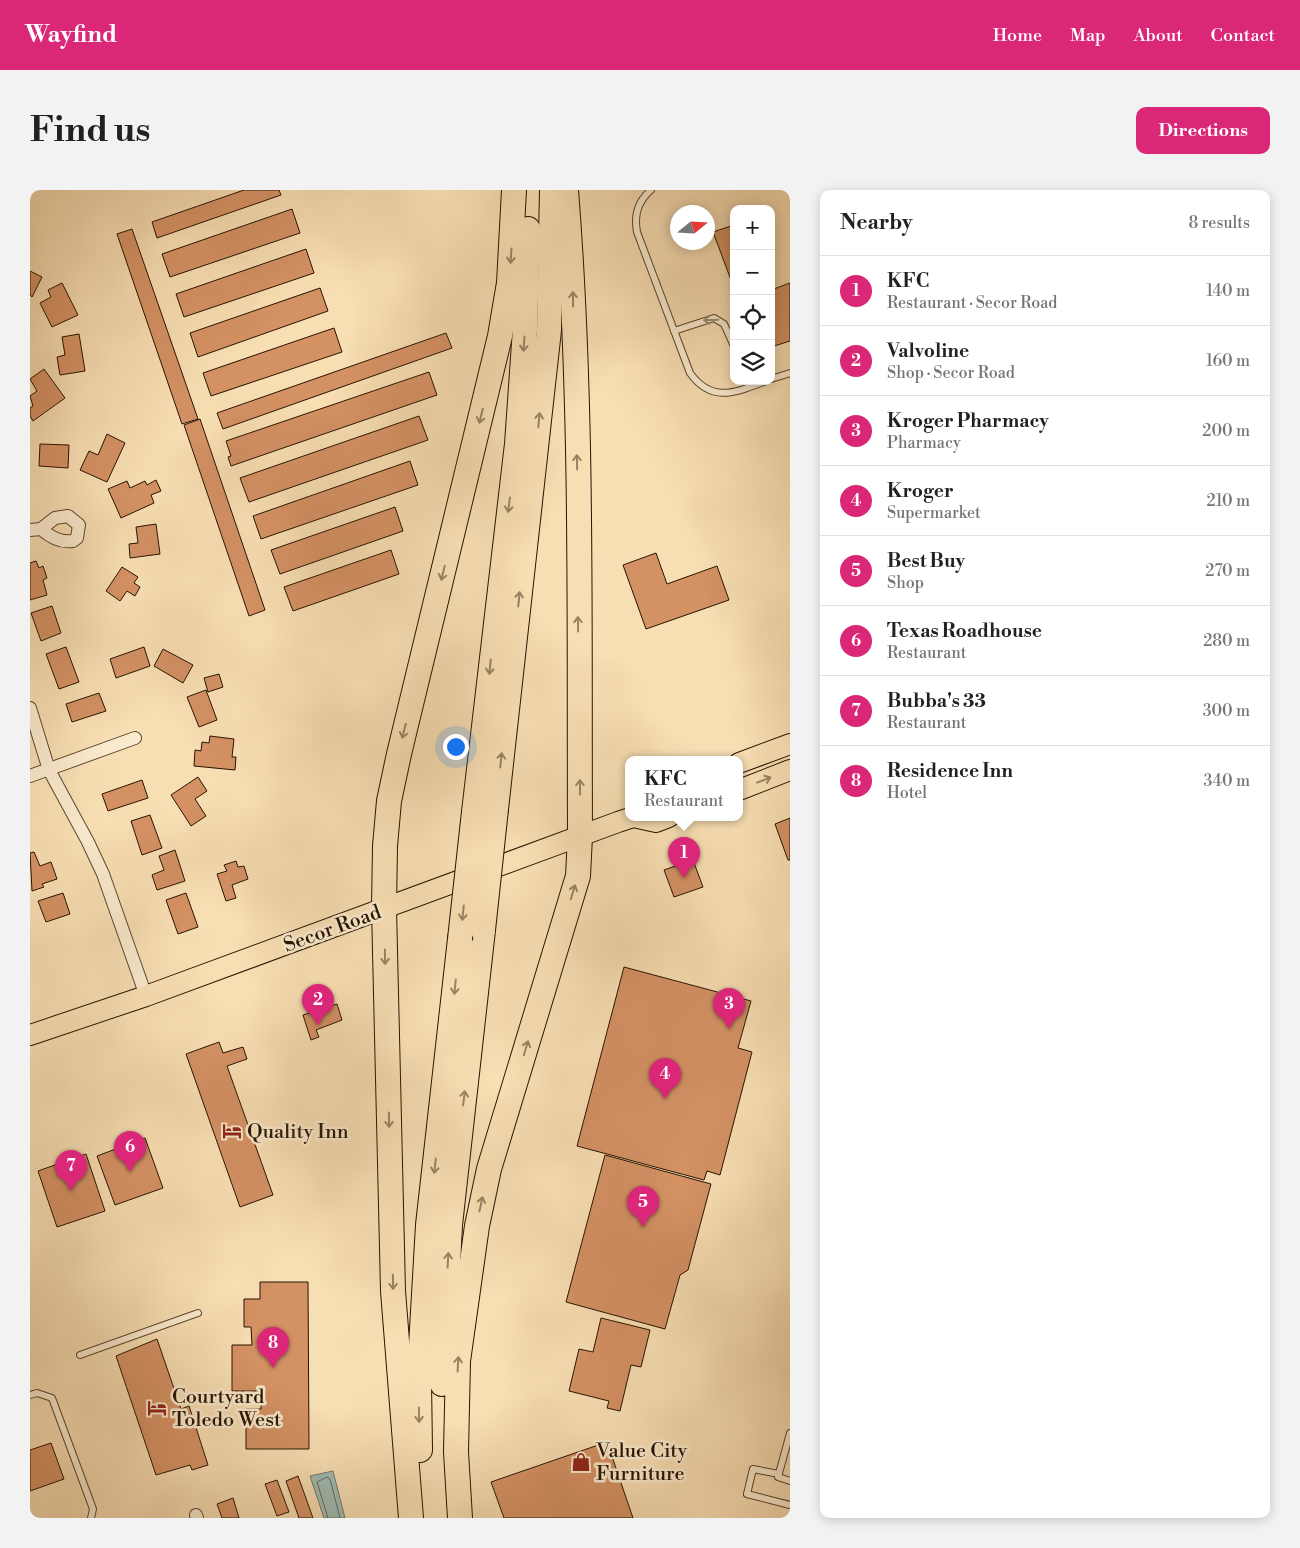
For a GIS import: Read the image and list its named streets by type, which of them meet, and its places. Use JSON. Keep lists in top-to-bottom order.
{
  "streets": {
    "main road": ["Secor Road"]
  },
  "places": {
    "hotel": ["Quality Inn", "Courtyard Toledo West"],
    "shop": ["Value City Furniture"]
  },
  "north": "right",
  "page": {
    "header": "Wayfind",
    "nav": [
      "Home",
      "Map",
      "About",
      "Contact"
    ],
    "buttons": "Directions",
    "title": "Find us",
    "heading": ["Nearby", "8 results"],
    "map_buttons": ["+", "−"],
    "list": [
      {
        "mark": "1",
        "name": "KFC",
        "note": "Restaurant · Secor Road",
        "value": "140 m"
      },
      {
        "mark": "2",
        "name": "Valvoline",
        "note": "Shop · Secor Road",
        "value": "160 m"
      },
      {
        "mark": "3",
        "name": "Kroger Pharmacy",
        "note": "Pharmacy",
        "value": "200 m"
      },
      {
        "mark": "4",
        "name": "Kroger",
        "note": "Supermarket",
        "value": "210 m"
      },
      {
        "mark": "5",
        "name": "Best Buy",
        "note": "Shop",
        "value": "270 m"
      },
      {
        "mark": "6",
        "name": "Texas Roadhouse",
        "note": "Restaurant",
        "value": "280 m"
      },
      {
        "mark": "7",
        "name": "Bubba's 33",
        "note": "Restaurant",
        "value": "300 m"
      },
      {
        "mark": "8",
        "name": "Residence Inn",
        "note": "Hotel",
        "value": "340 m"
      }
    ],
    "popup": ["KFC", "Restaurant"],
    "pins": [
      "1",
      "2",
      "3",
      "4",
      "6",
      "7",
      "5",
      "8"
    ]
  }
}
